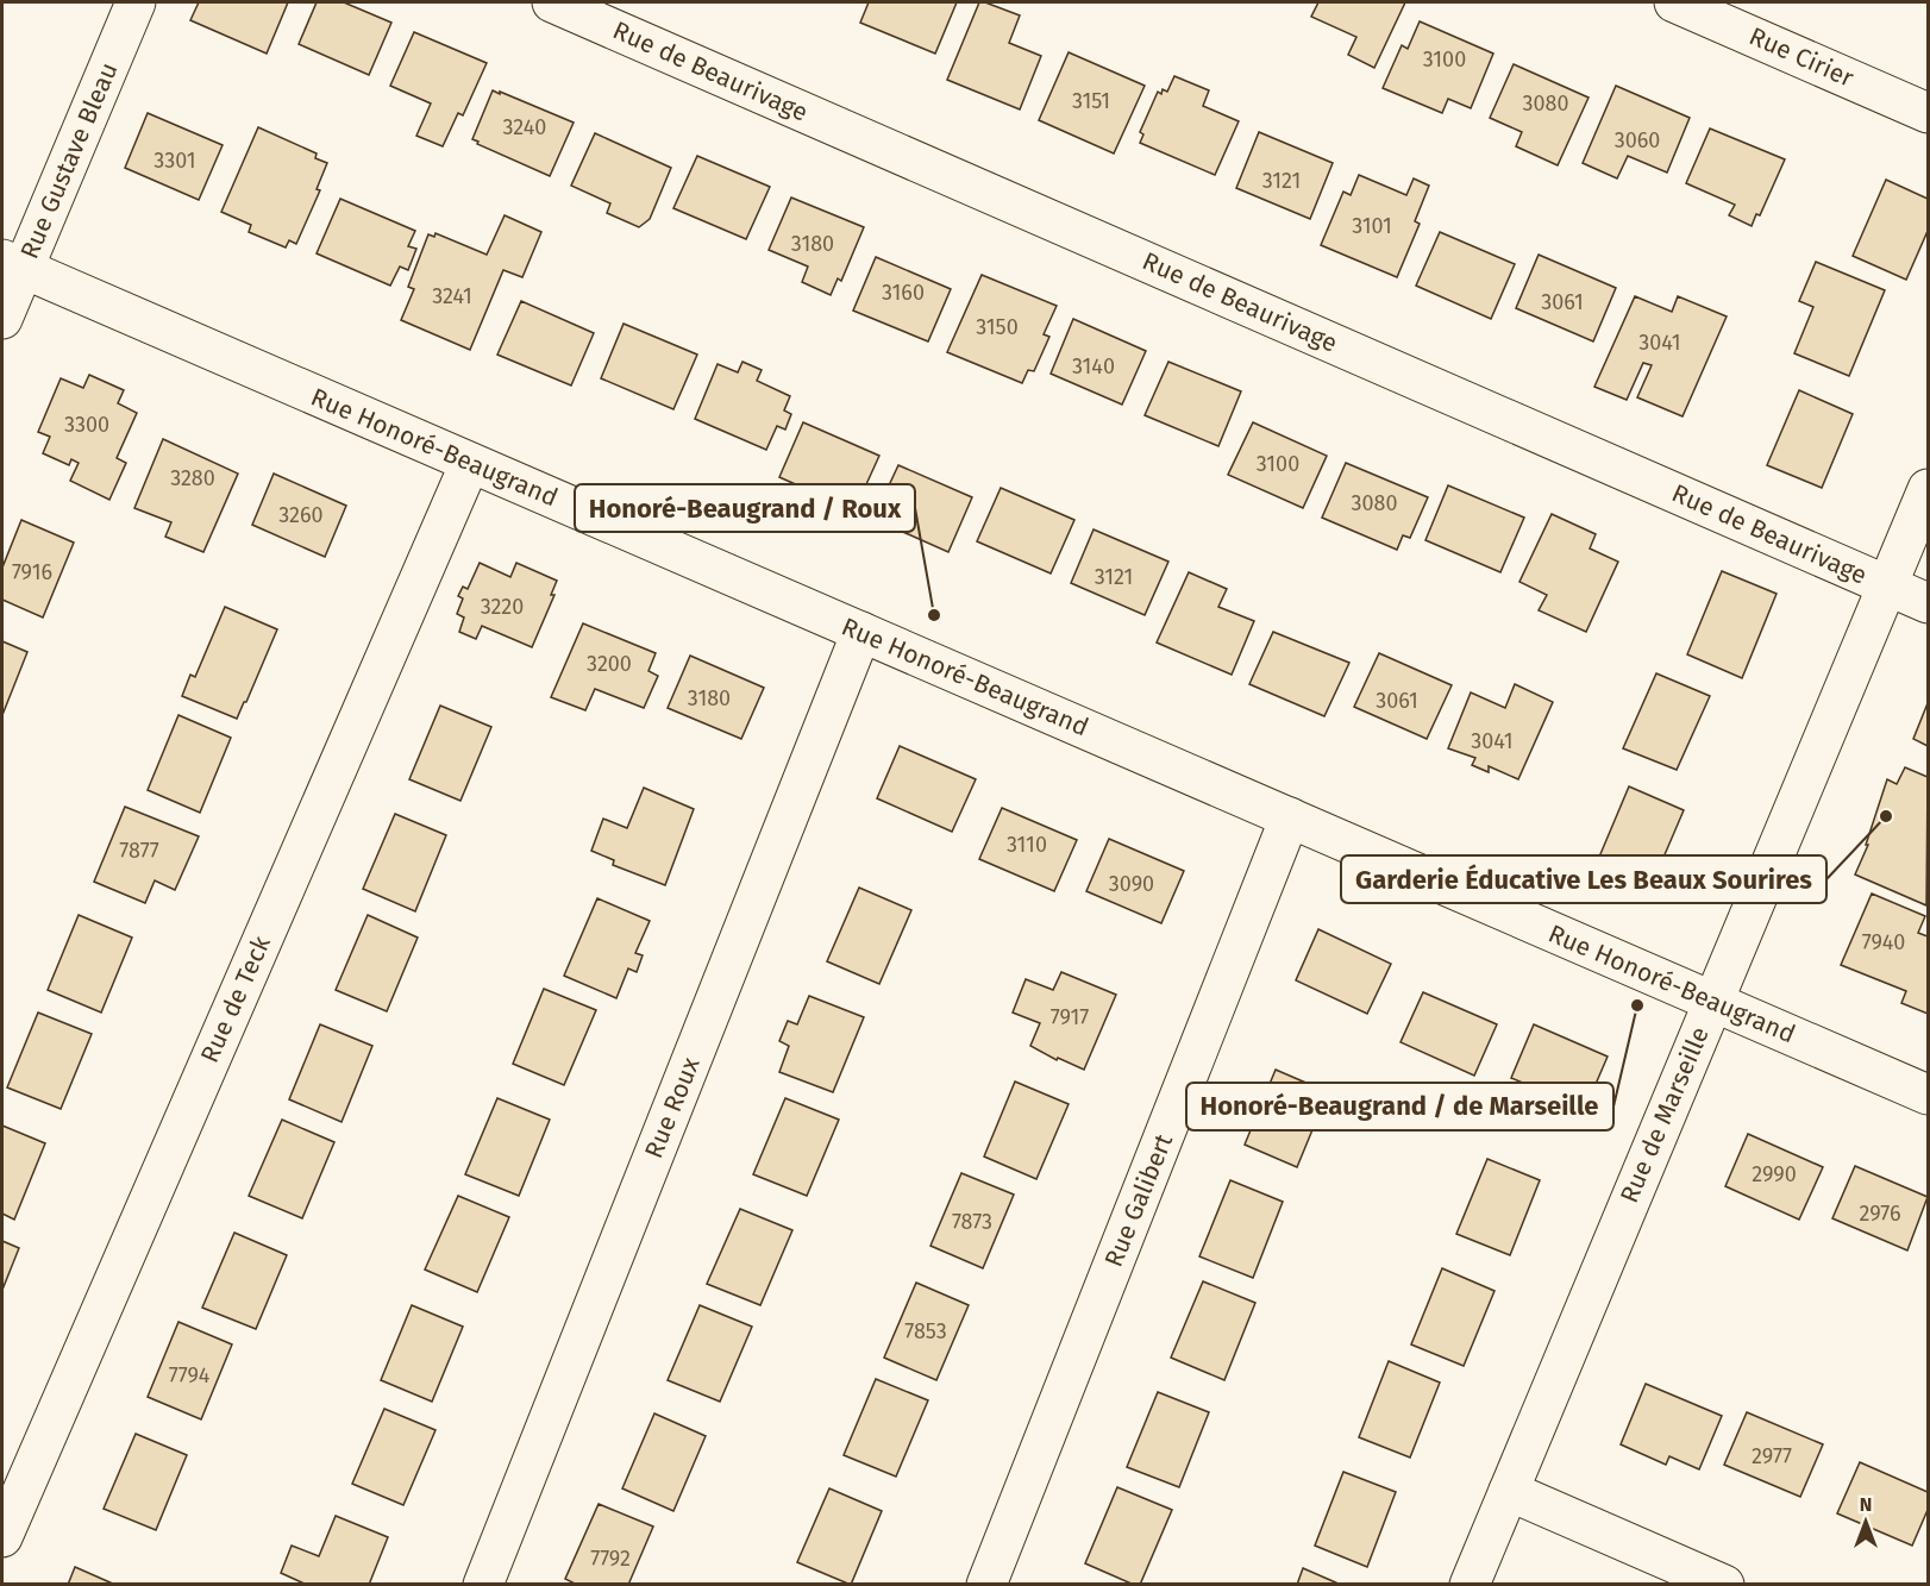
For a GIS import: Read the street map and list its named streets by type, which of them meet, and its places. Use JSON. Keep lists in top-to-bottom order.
{
  "streets": {
    "street": [
      "Rue Cirier",
      "Rue de Beaurivage",
      "Rue Gustave Bleau",
      "Rue Honoré-Beaugrand",
      "Rue de Teck",
      "Rue Roux",
      "Rue de Marseille",
      "Rue Galibert"
    ]
  },
  "crossings": [
    ["Rue de Beaurivage", "Rue de Marseille"],
    ["Rue Gustave Bleau", "Rue Honoré-Beaugrand"],
    ["Rue Honoré-Beaugrand", "Rue de Teck"],
    ["Rue Honoré-Beaugrand", "Rue Roux"],
    ["Rue Honoré-Beaugrand", "Rue de Marseille"],
    ["Rue Honoré-Beaugrand", "Rue Galibert"]
  ],
  "places": ["Honoré-Beaugrand / Roux", "Garderie Éducative Les Beaux Sourires", "Honoré-Beaugrand / de Marseille"],
  "house_numbers": [
    "3100",
    "3151",
    "3080",
    "3240",
    "3060",
    "3301",
    "3121",
    "3101",
    "3180",
    "3160",
    "3241",
    "3061",
    "3150",
    "3041",
    "3140",
    "3300",
    "3100",
    "3280",
    "3080",
    "3260",
    "7916",
    "3121",
    "3220",
    "3200",
    "3180",
    "3061",
    "3041",
    "3110",
    "7877",
    "3090",
    "7940",
    "7917",
    "2990",
    "2976",
    "7873",
    "7853",
    "7794",
    "2977",
    "7792"
  ],
  "north": "top"
}
